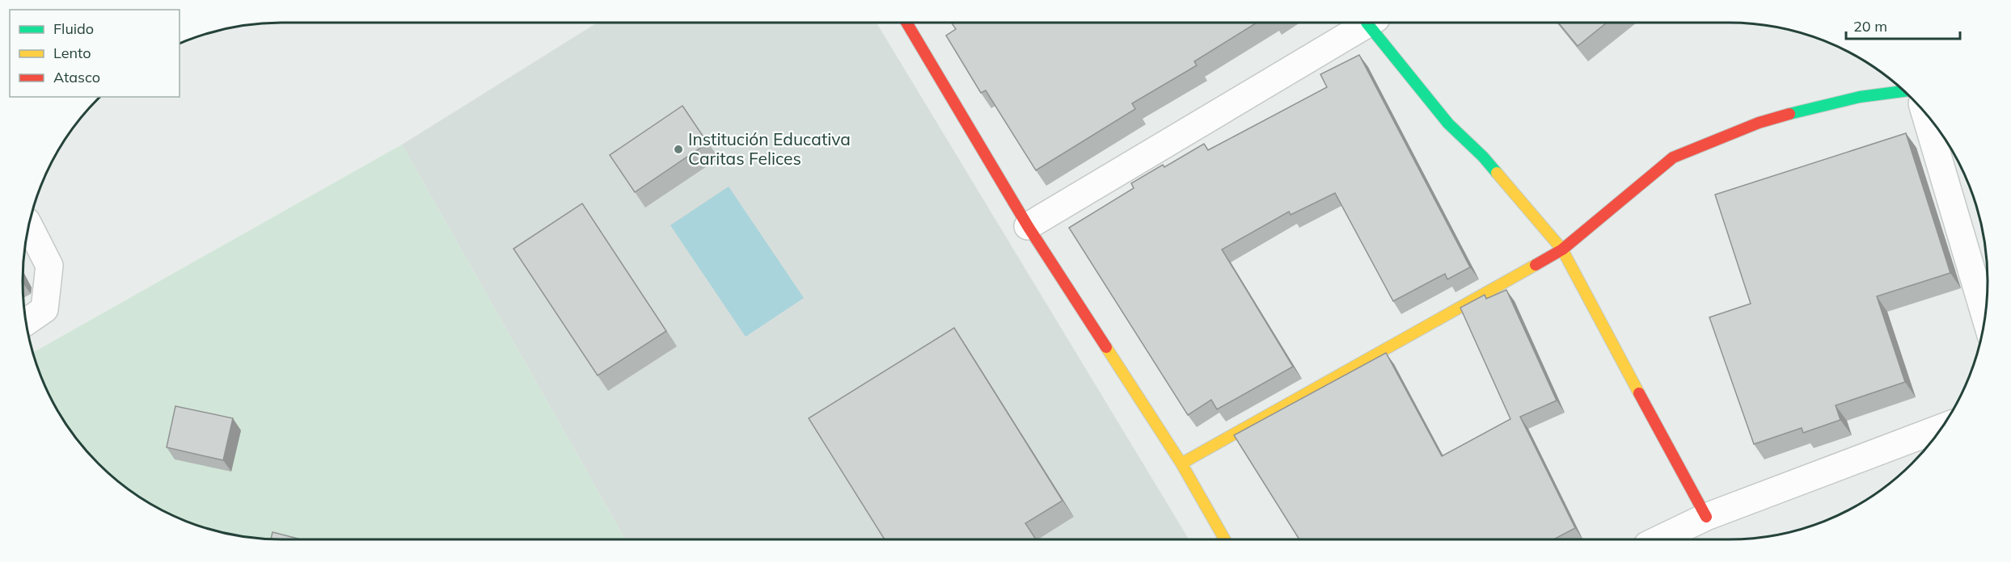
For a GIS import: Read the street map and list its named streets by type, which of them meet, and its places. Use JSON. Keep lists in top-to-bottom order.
{
  "places": ["Institución Educativa Caritas Felices"],
  "legend": ["Fluido", "Lento", "Atasco"],
  "scale_bar": "20 m"
}
